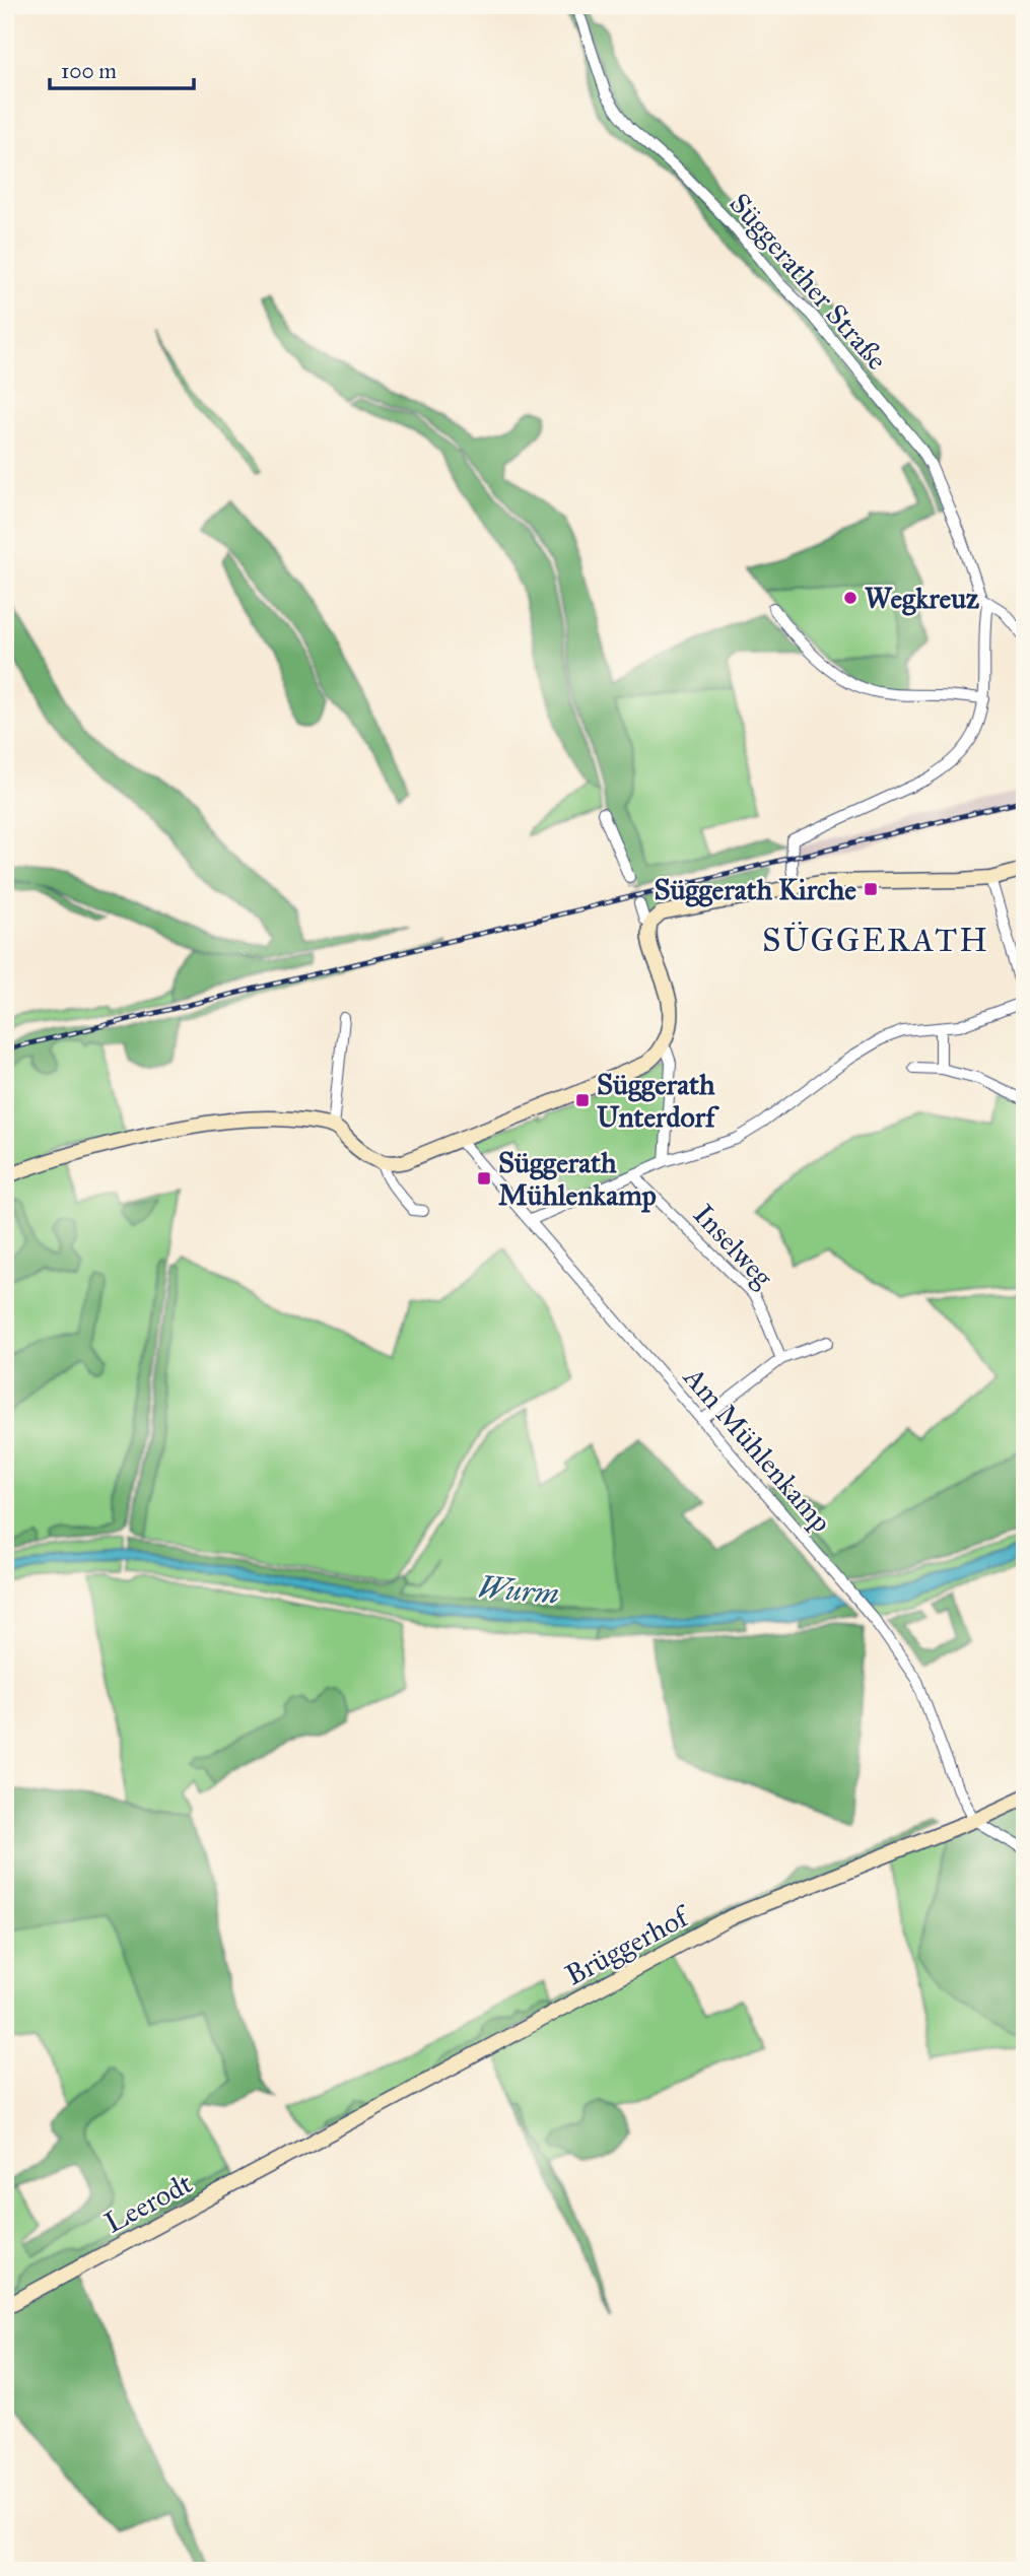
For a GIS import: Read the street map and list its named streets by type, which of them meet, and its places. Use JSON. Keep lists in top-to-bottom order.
{
  "streets": {
    "main road": ["Brüggerhof", "Leerodt"],
    "street": ["Süggerather Straße", "Inselweg", "Am Mühlenkamp"]
  },
  "crossings": [
    ["Am Mühlenkamp", "Brüggerhof"],
    ["Brüggerhof", "Leerodt"]
  ],
  "districts": ["SÜGGERATH"],
  "water": ["Wurm"],
  "places": {
    "other": ["Wegkreuz"],
    "transit": ["Süggerath Kirche", "Süggerath Unterdorf", "Süggerath Mühlenkamp"]
  },
  "scale_bar": "100 m"
}
